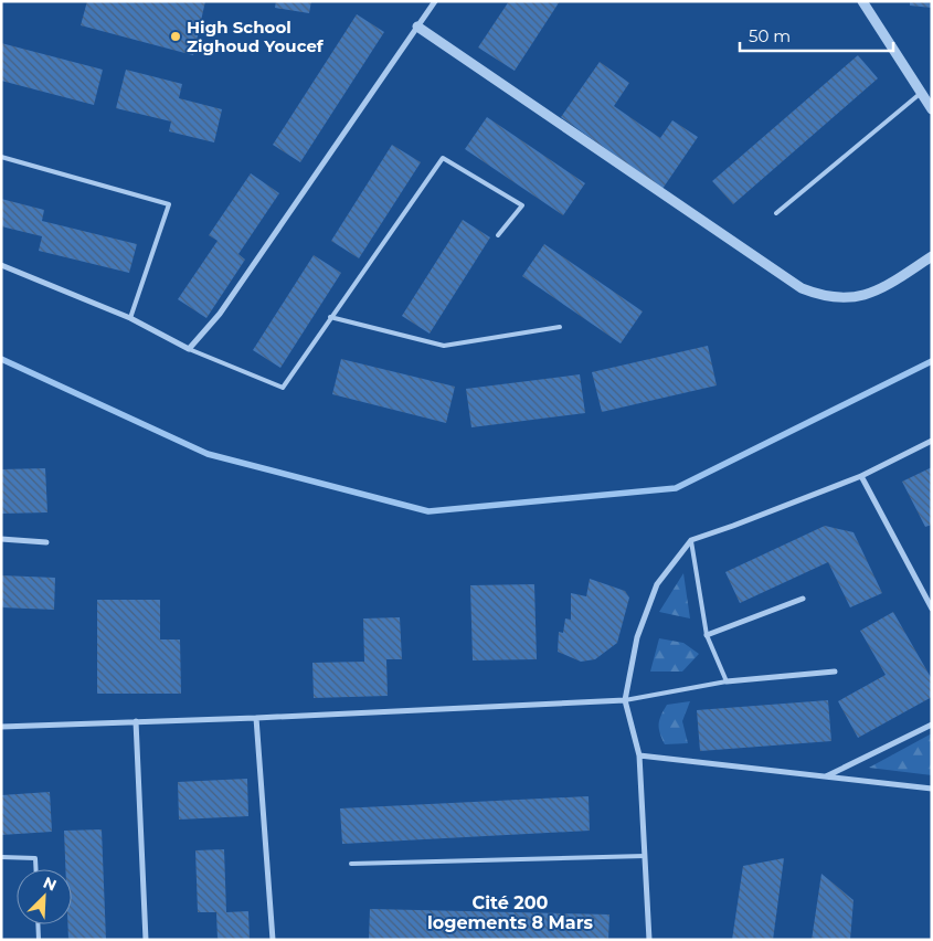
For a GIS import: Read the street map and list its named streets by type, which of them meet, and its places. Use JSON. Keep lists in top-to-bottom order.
{
  "districts": ["Cité 200 logements 8 Mars"],
  "places": ["High School Zighoud Youcef"],
  "scale_bar": "50 m",
  "north": "top right"
}
